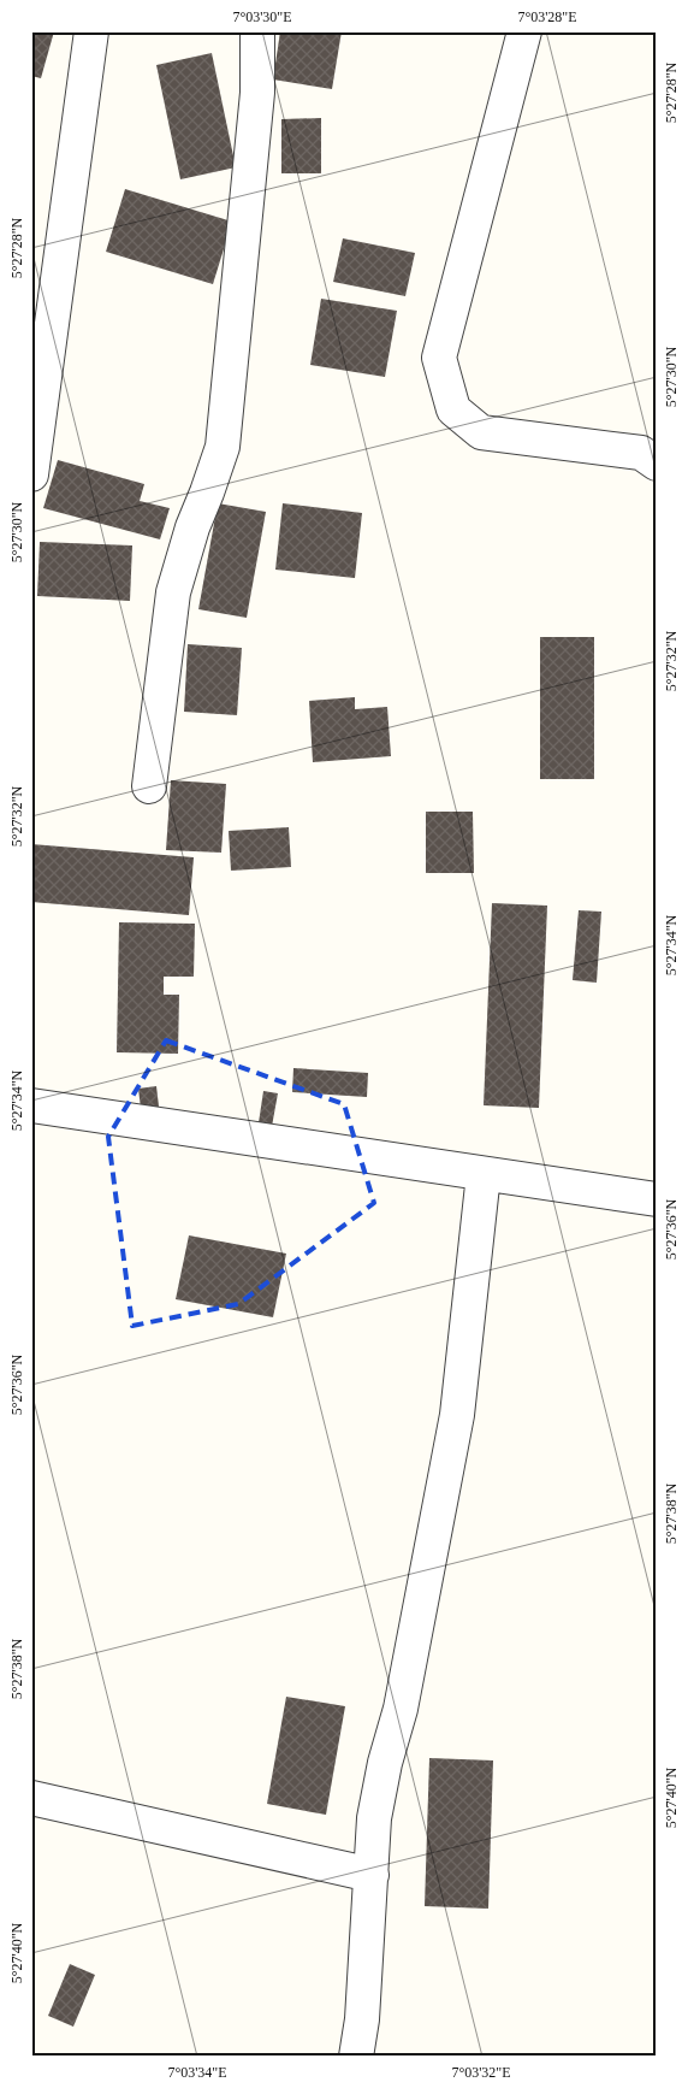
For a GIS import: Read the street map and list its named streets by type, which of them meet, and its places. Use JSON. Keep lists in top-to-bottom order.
{
  "coordinates": [
    "7°03'30\"E",
    "7°03'28\"E",
    "5°27'28\"N",
    "5°27'30\"N",
    "5°27'32\"N",
    "5°27'34\"N",
    "5°27'36\"N",
    "5°27'38\"N",
    "5°27'40\"N",
    "7°03'34\"E",
    "7°03'32\"E"
  ]
}
